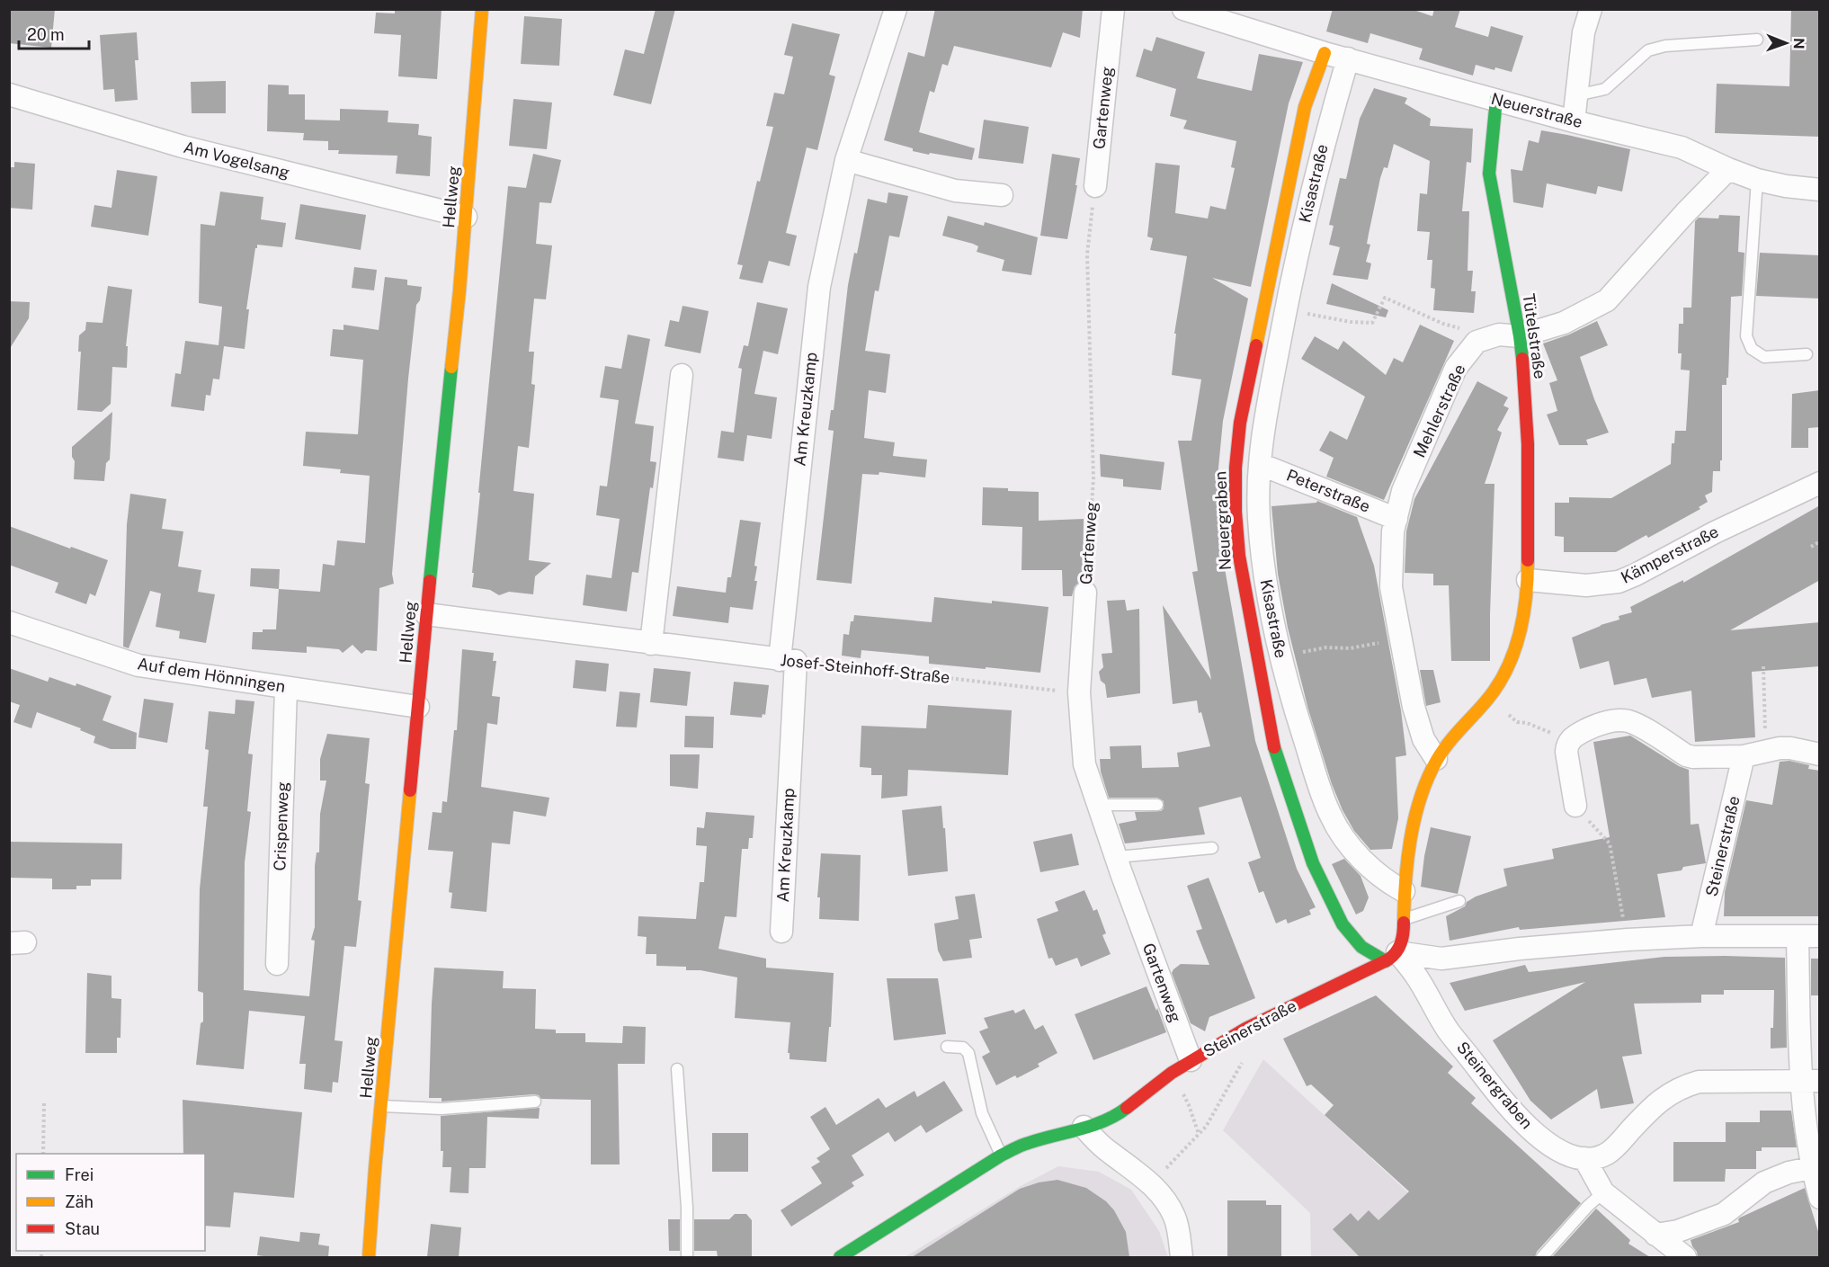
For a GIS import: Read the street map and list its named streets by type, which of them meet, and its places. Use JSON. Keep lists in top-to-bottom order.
{
  "streets": {
    "street": [
      "Gartenweg",
      "Neuerstraße",
      "Am Vogelsang",
      "Kisastraße",
      "Hellweg",
      "Tütelstraße",
      "Am Kreuzkamp",
      "Mehlerstraße",
      "Peterstraße",
      "Neuergraben",
      "Kämperstraße",
      "Josef-Steinhoff-Straße",
      "Auf dem Hönningen",
      "Crispenweg",
      "Steinerstraße",
      "Steinergraben"
    ]
  },
  "crossings": [
    ["Gartenweg", "Josef-Steinhoff-Straße"],
    ["Gartenweg", "Steinerstraße"],
    ["Neuerstraße", "Kisastraße"],
    ["Neuerstraße", "Tütelstraße"],
    ["Neuerstraße", "Neuergraben"],
    ["Am Vogelsang", "Hellweg"],
    ["Kisastraße", "Peterstraße"],
    ["Hellweg", "Josef-Steinhoff-Straße"],
    ["Hellweg", "Auf dem Hönningen"],
    ["Tütelstraße", "Kämperstraße"],
    ["Am Kreuzkamp", "Josef-Steinhoff-Straße"],
    ["Mehlerstraße", "Peterstraße"],
    ["Neuergraben", "Steinerstraße"],
    ["Neuergraben", "Steinergraben"],
    ["Auf dem Hönningen", "Crispenweg"],
    ["Steinerstraße", "Steinergraben"]
  ],
  "legend": ["Frei", "Zäh", "Stau"],
  "scale_bar": "20 m",
  "north": "right"
}
